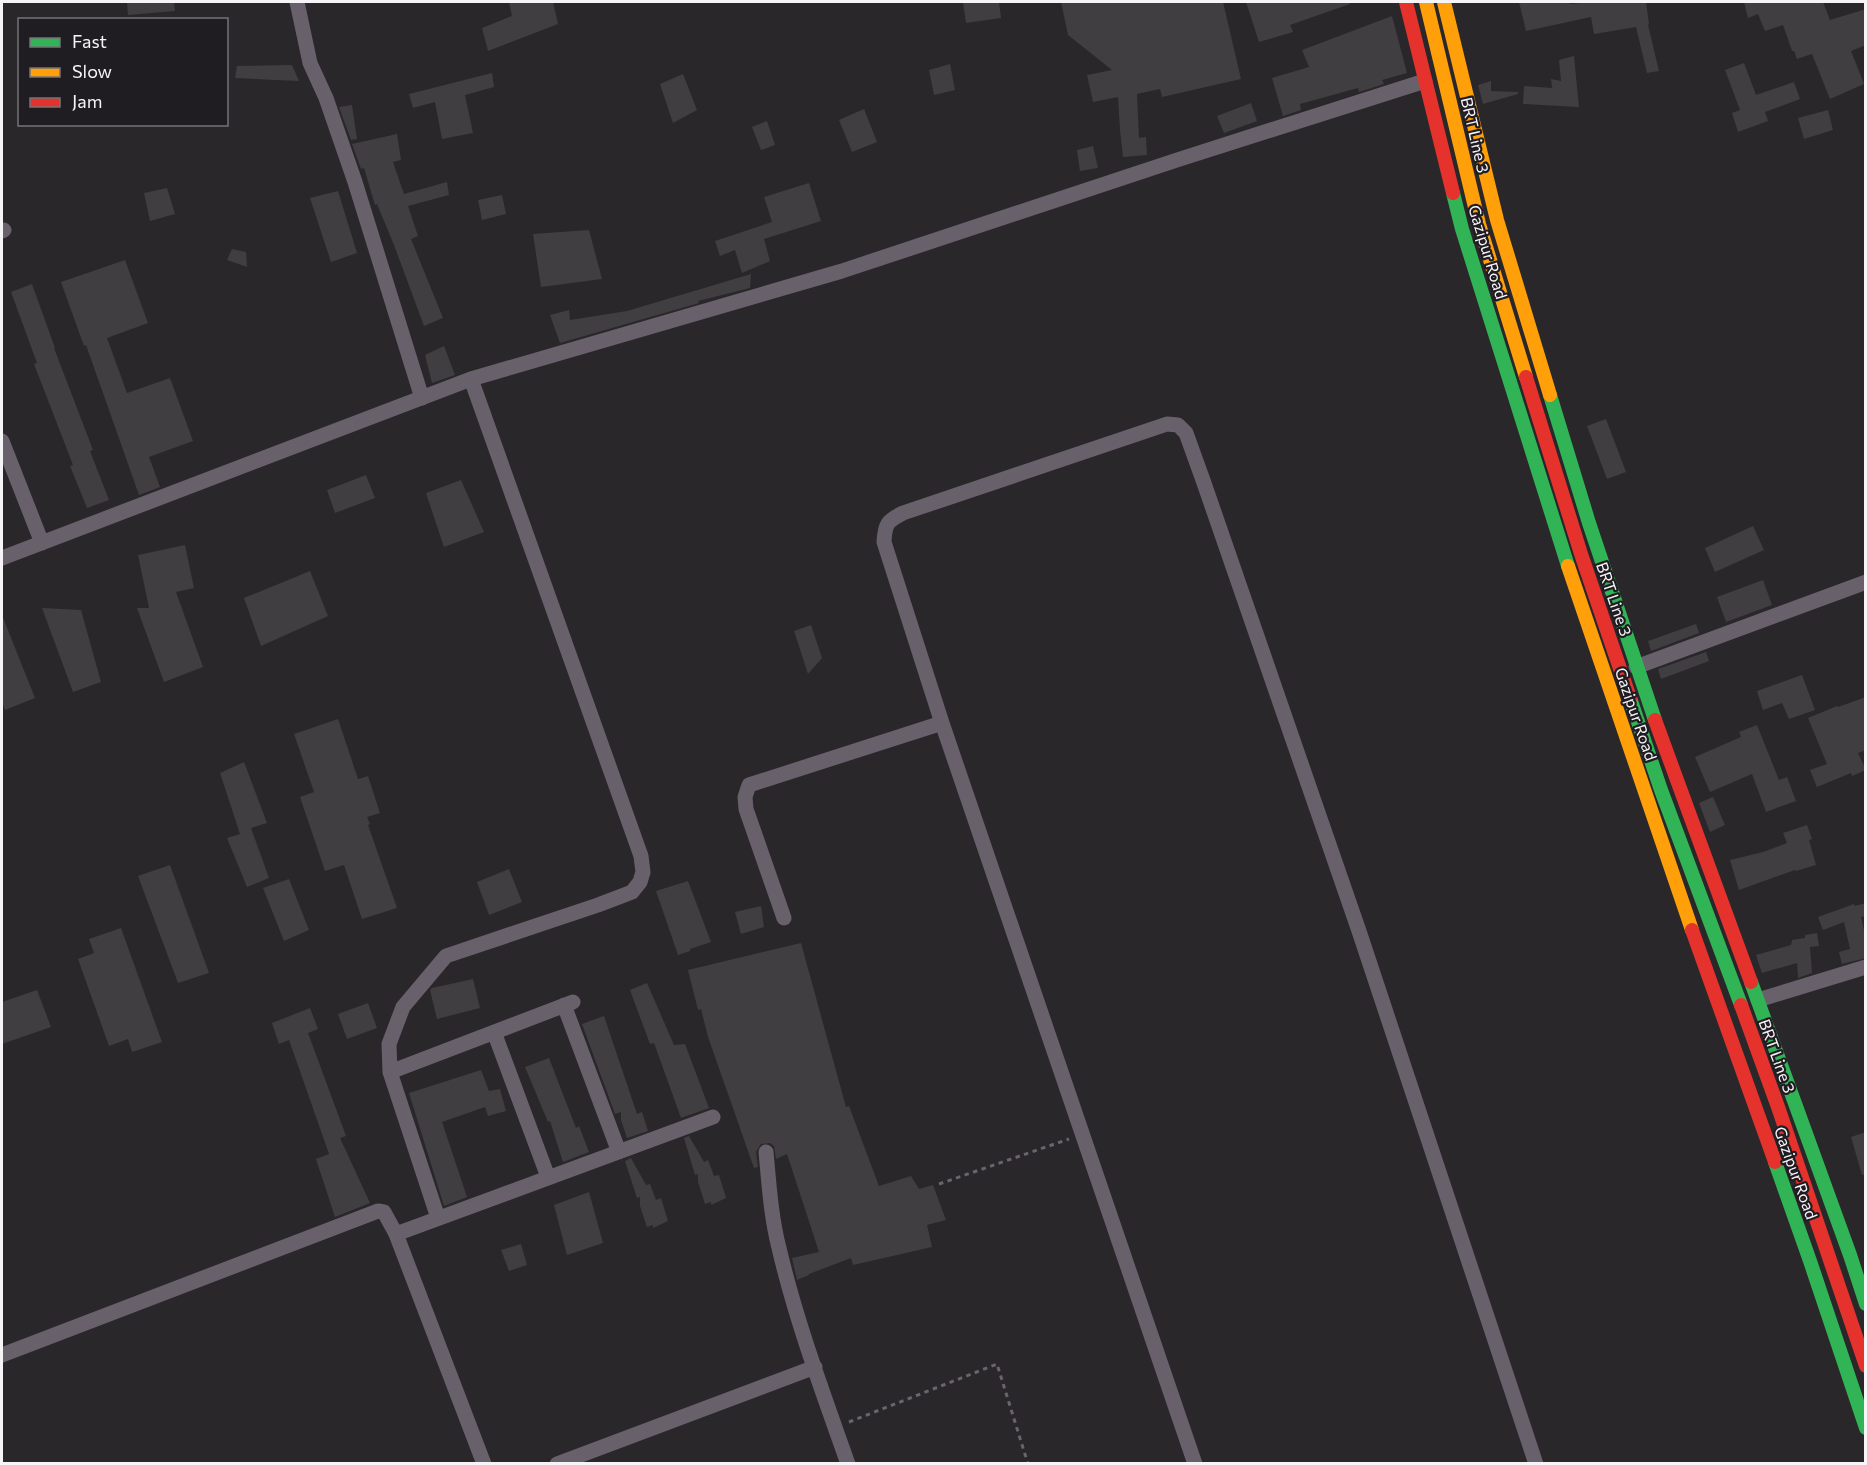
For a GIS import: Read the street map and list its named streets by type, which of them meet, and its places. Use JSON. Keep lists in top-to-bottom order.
{
  "streets": {
    "main road": ["BRT Line 3", "Gazipur Road"]
  },
  "legend": ["Fast", "Slow", "Jam"]
}
